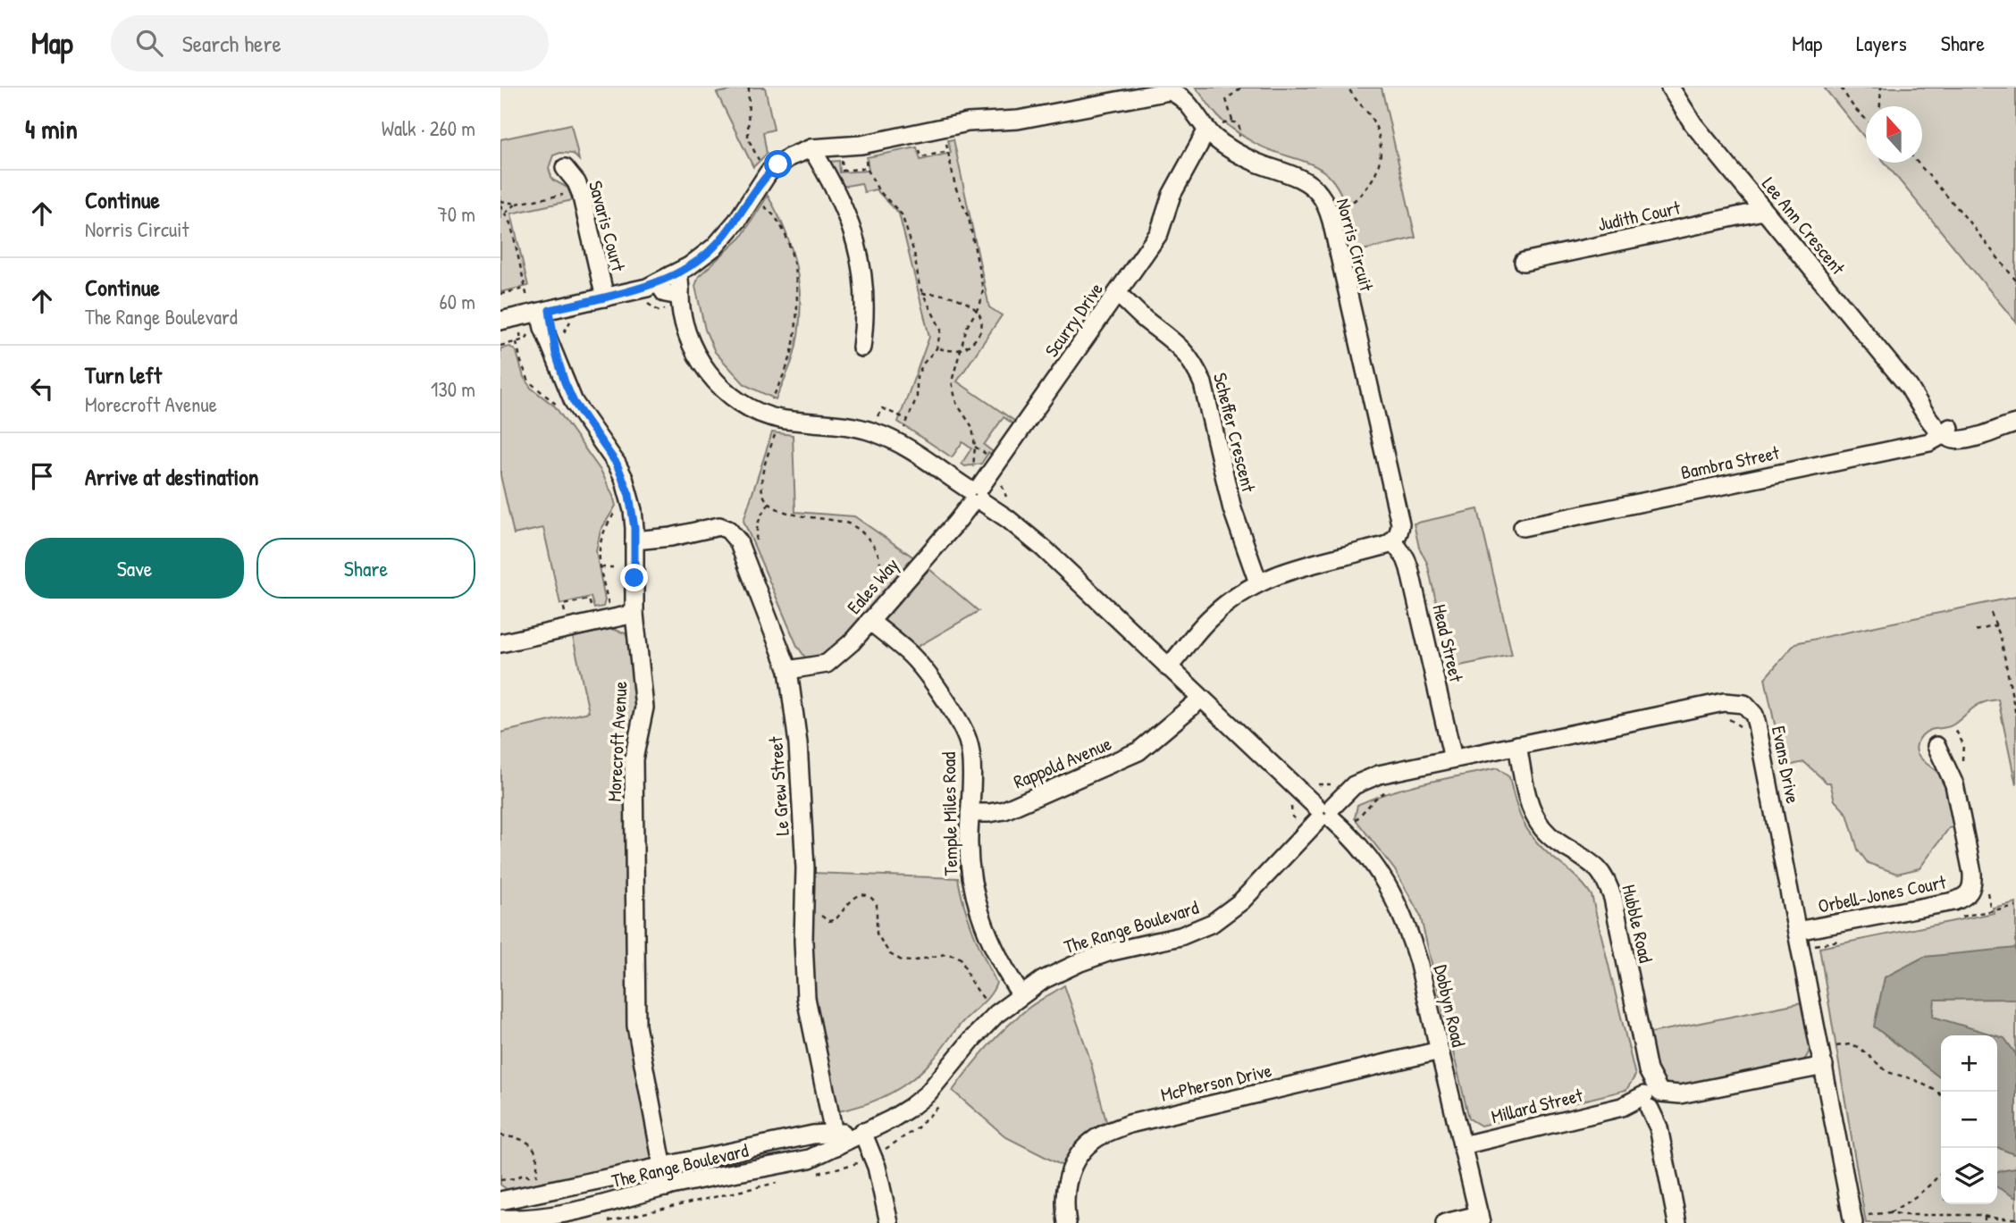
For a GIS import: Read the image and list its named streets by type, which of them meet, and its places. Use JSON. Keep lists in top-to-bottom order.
{
  "streets": {
    "street": [
      "Judith Court",
      "Savaris Court",
      "Lee Ann Crescent",
      "Norris Circuit",
      "Scurry Drive",
      "Scheffer Crescent",
      "Bambra Street",
      "Eales Way",
      "Head Street",
      "Morecroft Avenue",
      "Rappold Avenue",
      "Evans Drive",
      "Le Grew Street",
      "Temple Miles Road",
      "Orbell-Jones Court",
      "Hubble Road",
      "The Range Boulevard",
      "Dobbyn Road",
      "McPherson Drive",
      "Millard Street"
    ]
  },
  "crossings": [
    ["Judith Court", "Lee Ann Crescent"],
    ["Lee Ann Crescent", "Bambra Street"],
    ["Norris Circuit", "Scurry Drive"],
    ["Norris Circuit", "Head Street"],
    ["Scurry Drive", "Scheffer Crescent"],
    ["Scurry Drive", "Eales Way"],
    ["Eales Way", "Le Grew Street"],
    ["Eales Way", "Temple Miles Road"],
    ["Head Street", "Evans Drive"],
    ["Morecroft Avenue", "Le Grew Street"],
    ["Morecroft Avenue", "The Range Boulevard"],
    ["Rappold Avenue", "Temple Miles Road"],
    ["Evans Drive", "Orbell-Jones Court"],
    ["Evans Drive", "Hubble Road"],
    ["Evans Drive", "The Range Boulevard"],
    ["Evans Drive", "Dobbyn Road"],
    ["Evans Drive", "Millard Street"],
    ["Le Grew Street", "The Range Boulevard"],
    ["Temple Miles Road", "The Range Boulevard"],
    ["Hubble Road", "Millard Street"],
    ["The Range Boulevard", "Dobbyn Road"],
    ["Dobbyn Road", "McPherson Drive"],
    ["Dobbyn Road", "Millard Street"]
  ],
  "north": "top",
  "page": {
    "header": "Map",
    "search": "Search here",
    "nav": ["Map", "Layers", "Share"],
    "heading": ["4 min", "Walk · 260 m"],
    "list": [
      ["Continue", "Norris Circuit", "70 m"],
      ["Continue", "The Range Boulevard", "60 m"],
      ["Turn left", "Morecroft Avenue", "130 m"],
      "Arrive at destination"
    ],
    "buttons": ["Save", "Share"],
    "map_buttons": ["+", "−"]
  }
}
